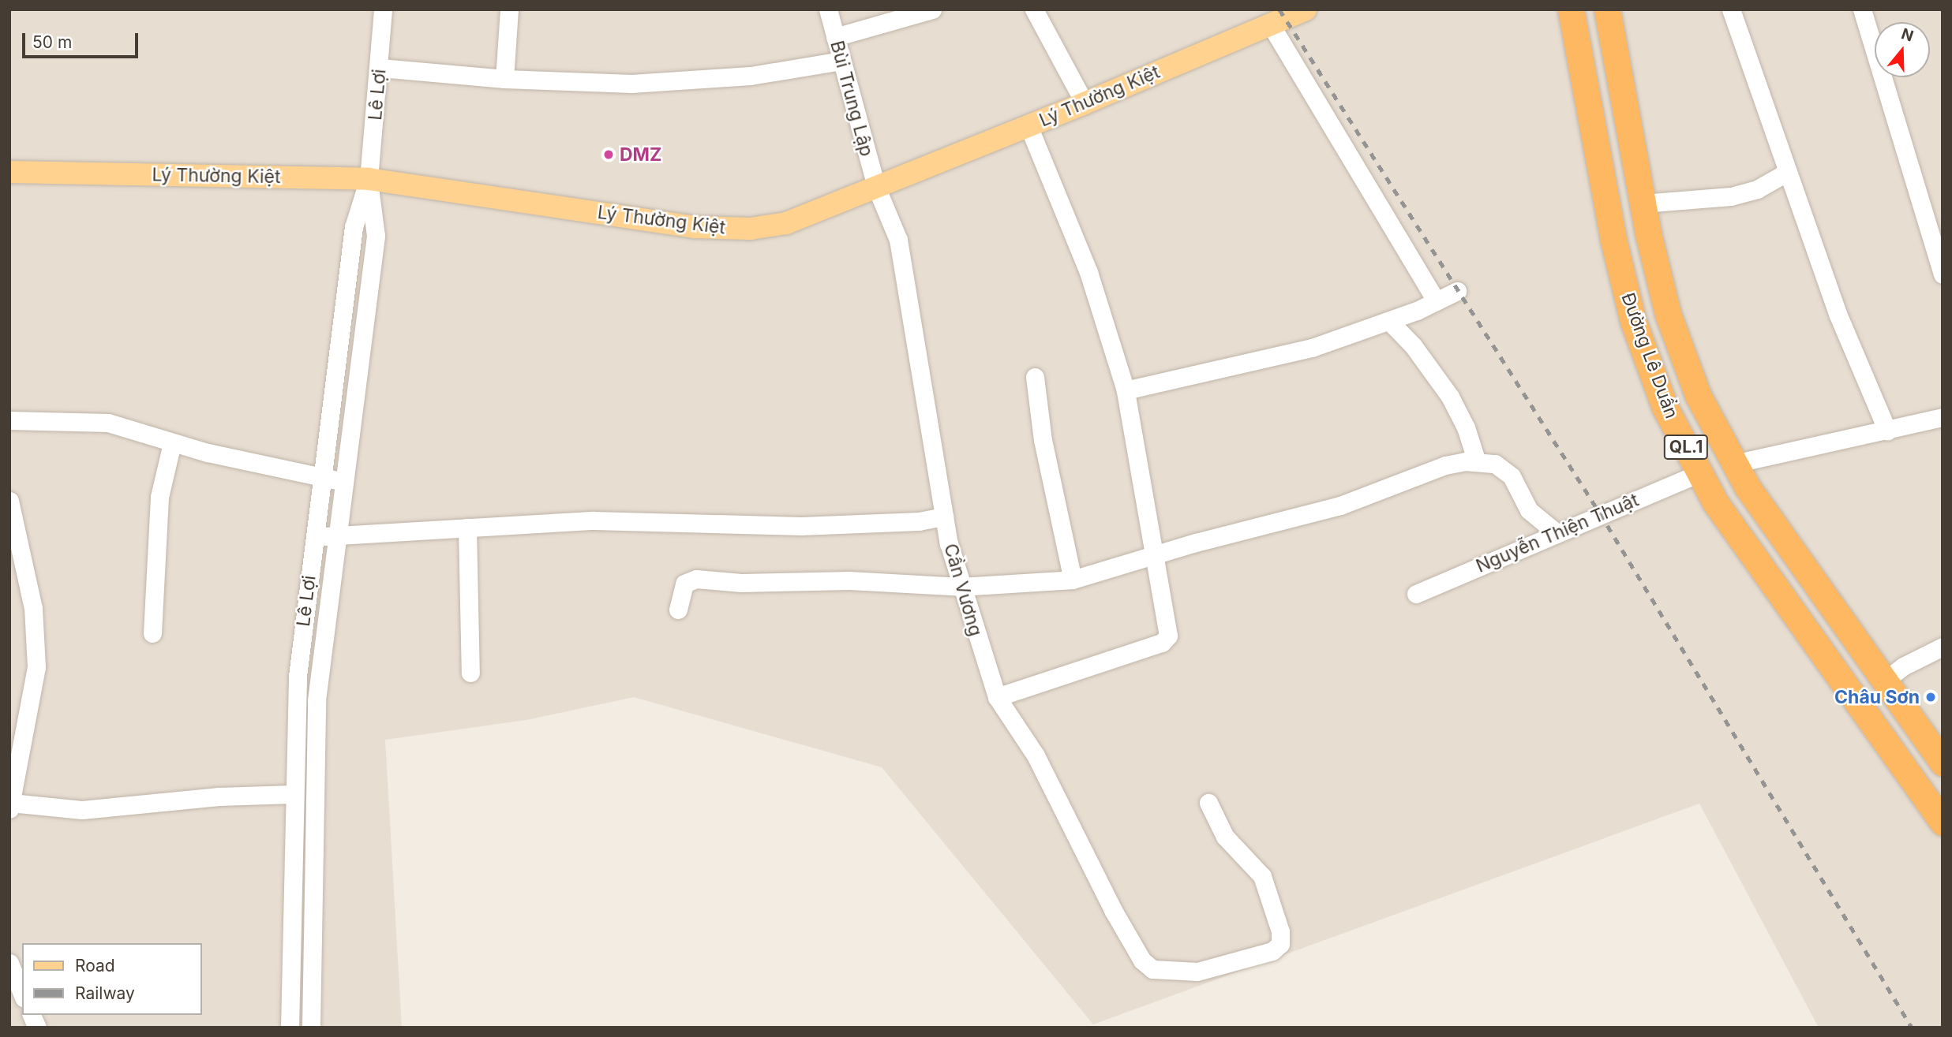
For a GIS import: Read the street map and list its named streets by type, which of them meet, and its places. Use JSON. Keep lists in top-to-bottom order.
{
  "streets": {
    "highway": ["Đường Lê Duẩn", "QL.1"],
    "main road": ["Lý Thường Kiệt"],
    "street": [
      "Lê Lợi",
      "Bùi Trung Lập",
      "Nguyễn Thiện Thuật",
      "Cần Vương"
    ]
  },
  "crossings": [
    ["Lê Lợi", "Lý Thường Kiệt"],
    ["Lý Thường Kiệt", "Bùi Trung Lập"],
    ["Lý Thường Kiệt", "Cần Vương"],
    ["Bùi Trung Lập", "Cần Vương"],
    ["Đường Lê Duẩn", "Nguyễn Thiện Thuật"]
  ],
  "places": ["DMZ", "Châu Sơn"],
  "legend": ["Road", "Railway"],
  "scale_bar": "50 m",
  "north": "top"
}
